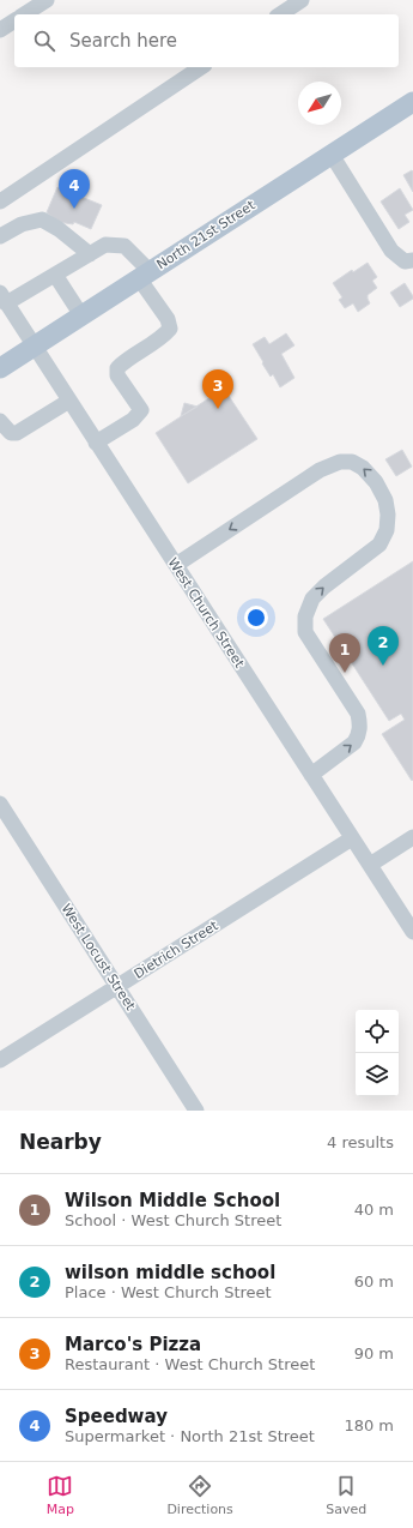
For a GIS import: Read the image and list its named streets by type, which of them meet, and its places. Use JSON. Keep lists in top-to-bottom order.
{
  "streets": {
    "main road": ["North 21st Street"],
    "street": ["West Church Street", "Dietrich Street", "West Locust Street"]
  },
  "crossings": [
    ["North 21st Street", "West Church Street"],
    ["West Church Street", "Dietrich Street"],
    ["Dietrich Street", "West Locust Street"]
  ],
  "north": "bottom left",
  "page": {
    "search": "Search here",
    "pins": [
      "4",
      "3",
      "2",
      "1"
    ],
    "heading": ["Nearby", "4 results"],
    "list": [
      {
        "mark": "1",
        "name": "Wilson Middle School",
        "note": "School · West Church Street",
        "value": "40 m"
      },
      {
        "mark": "2",
        "name": "wilson middle school",
        "note": "Place · West Church Street",
        "value": "60 m"
      },
      {
        "mark": "3",
        "name": "Marco's Pizza",
        "note": "Restaurant · West Church Street",
        "value": "90 m"
      },
      {
        "mark": "4",
        "name": "Speedway",
        "note": "Supermarket · North 21st Street",
        "value": "180 m"
      }
    ],
    "nav": ["Map", "Directions", "Saved"]
  }
}
